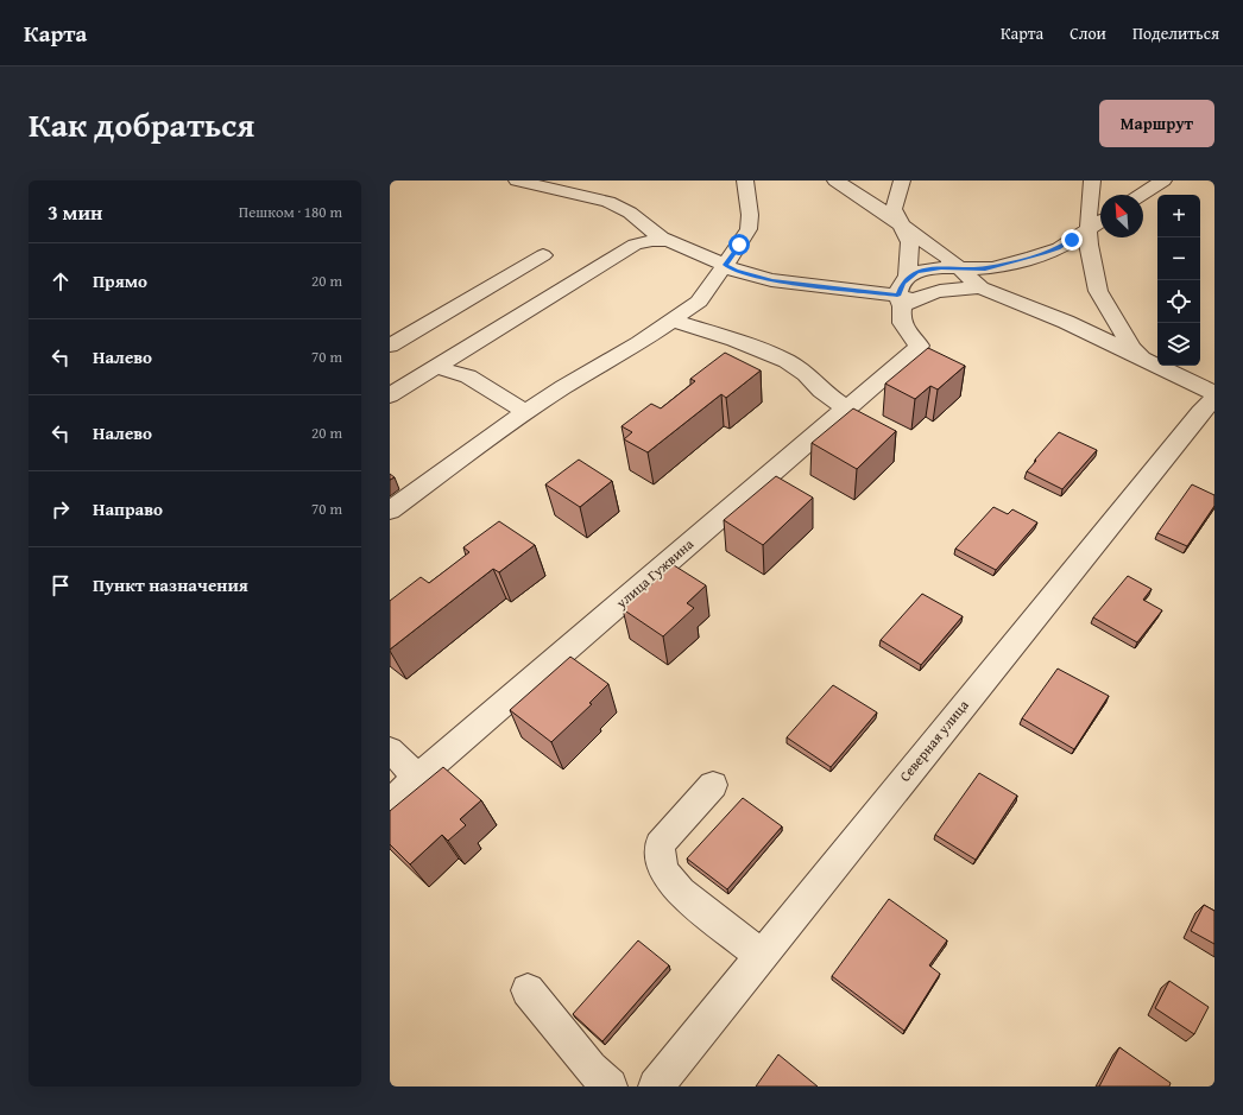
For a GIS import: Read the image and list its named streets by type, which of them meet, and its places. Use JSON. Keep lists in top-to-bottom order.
{
  "streets": {
    "street": ["улица Гужвина", "Северная улица"]
  },
  "north": "top left",
  "page": {
    "header": "Карта",
    "nav": ["Карта", "Слои", "Поделиться"],
    "title": "Как добраться",
    "buttons": "Маршрут",
    "heading": ["3 мин", "Пешком · 180 m"],
    "map_buttons": ["+", "−"],
    "list": [
      ["Прямо", "20 m"],
      ["Налево", "70 m"],
      ["Налево", "20 m"],
      ["Направо", "70 m"],
      "Пункт назначения"
    ]
  }
}
